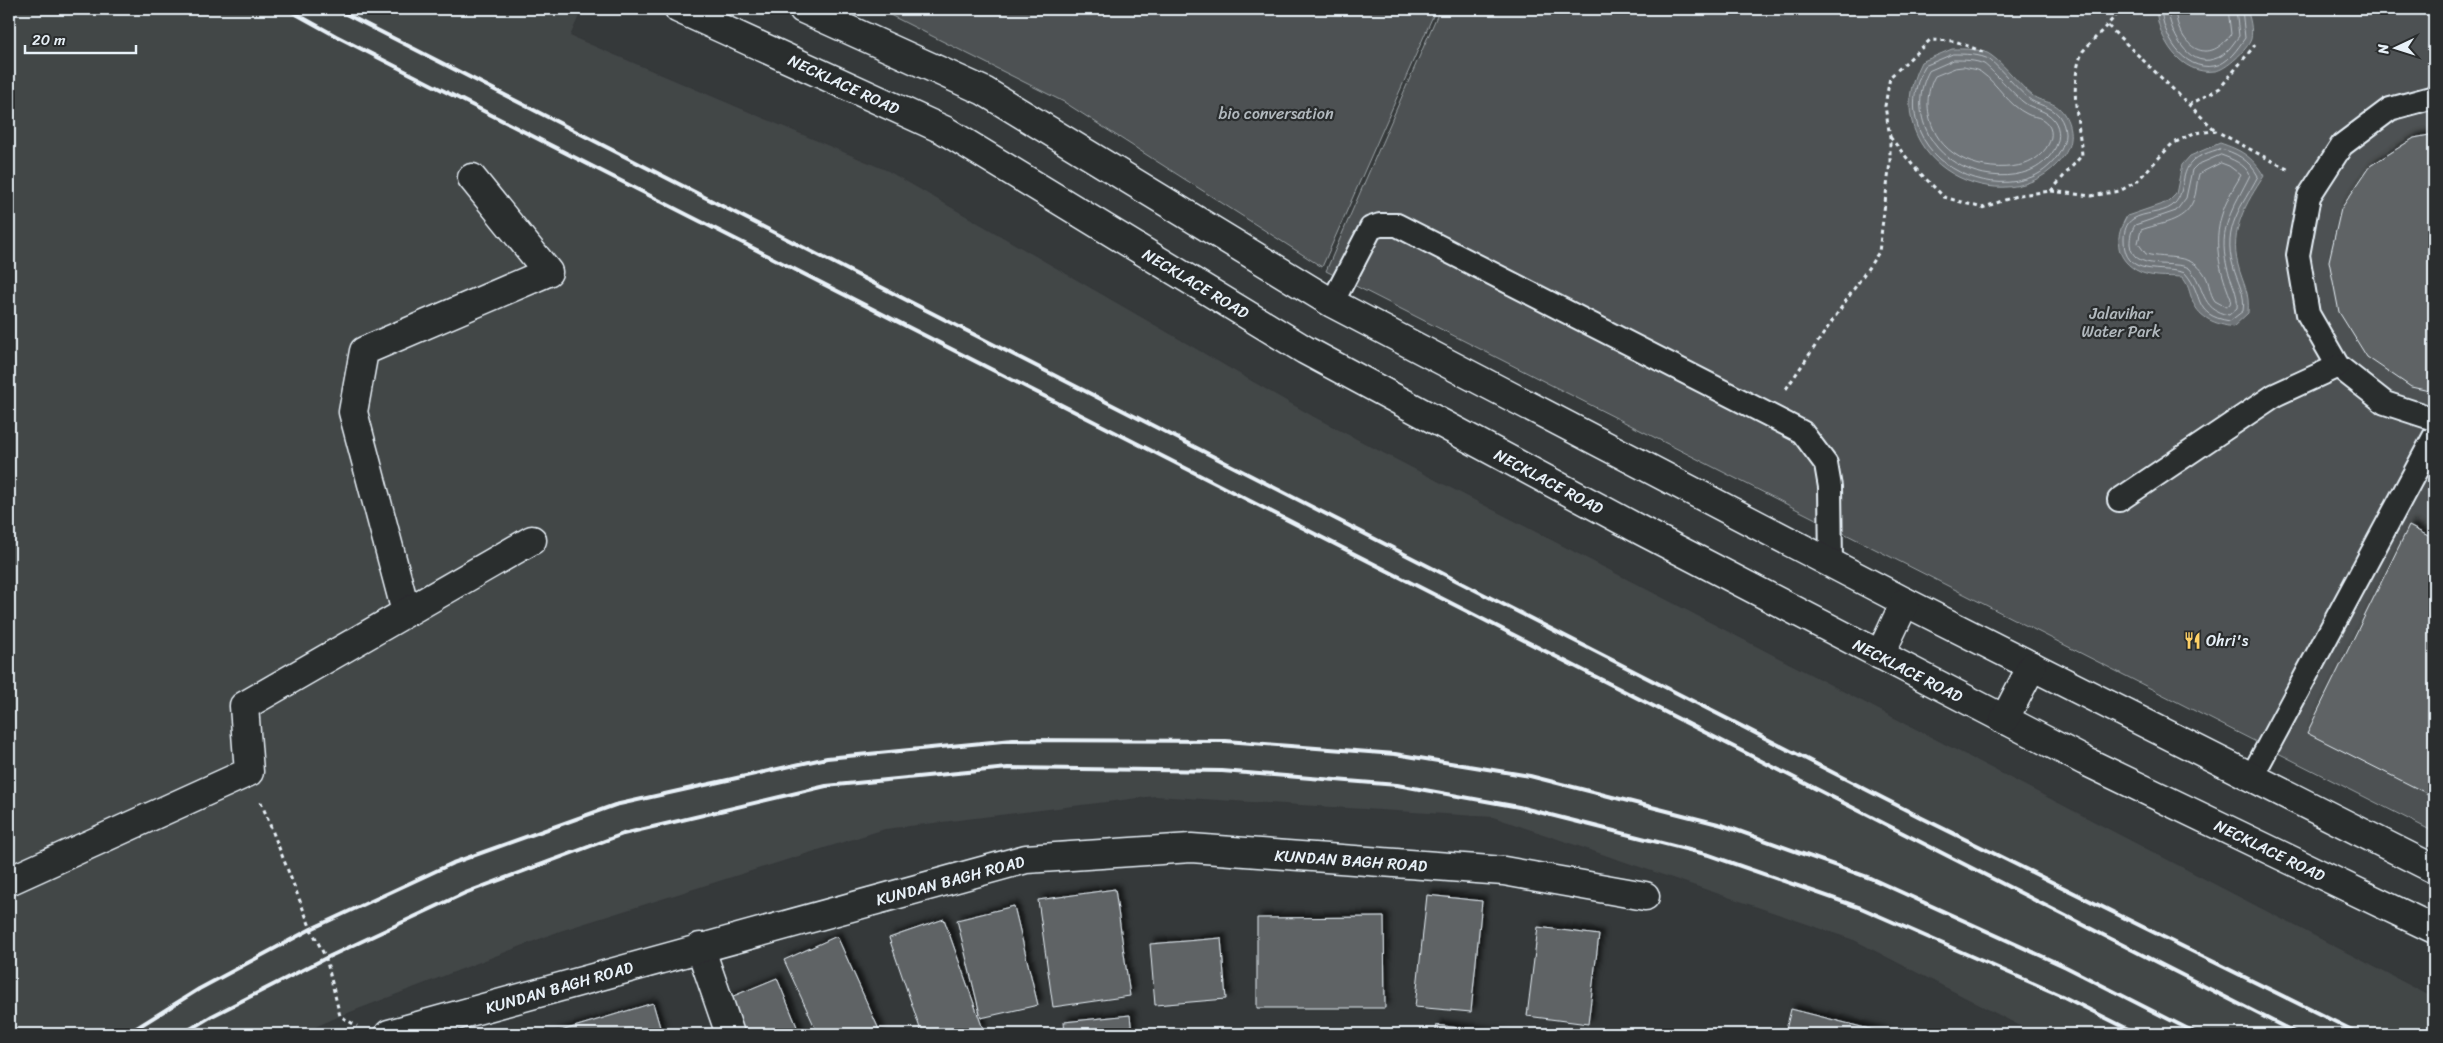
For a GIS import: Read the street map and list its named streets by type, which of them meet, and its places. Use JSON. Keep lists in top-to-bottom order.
{
  "streets": {
    "main road": ["NECKLACE ROAD", "KUNDAN BAGH ROAD"]
  },
  "parks": ["bio conversation", "Jalavihar Water Park"],
  "places": {
    "restaurant": ["Ohri's"]
  },
  "scale_bar": "20 m",
  "north": "left"
}
